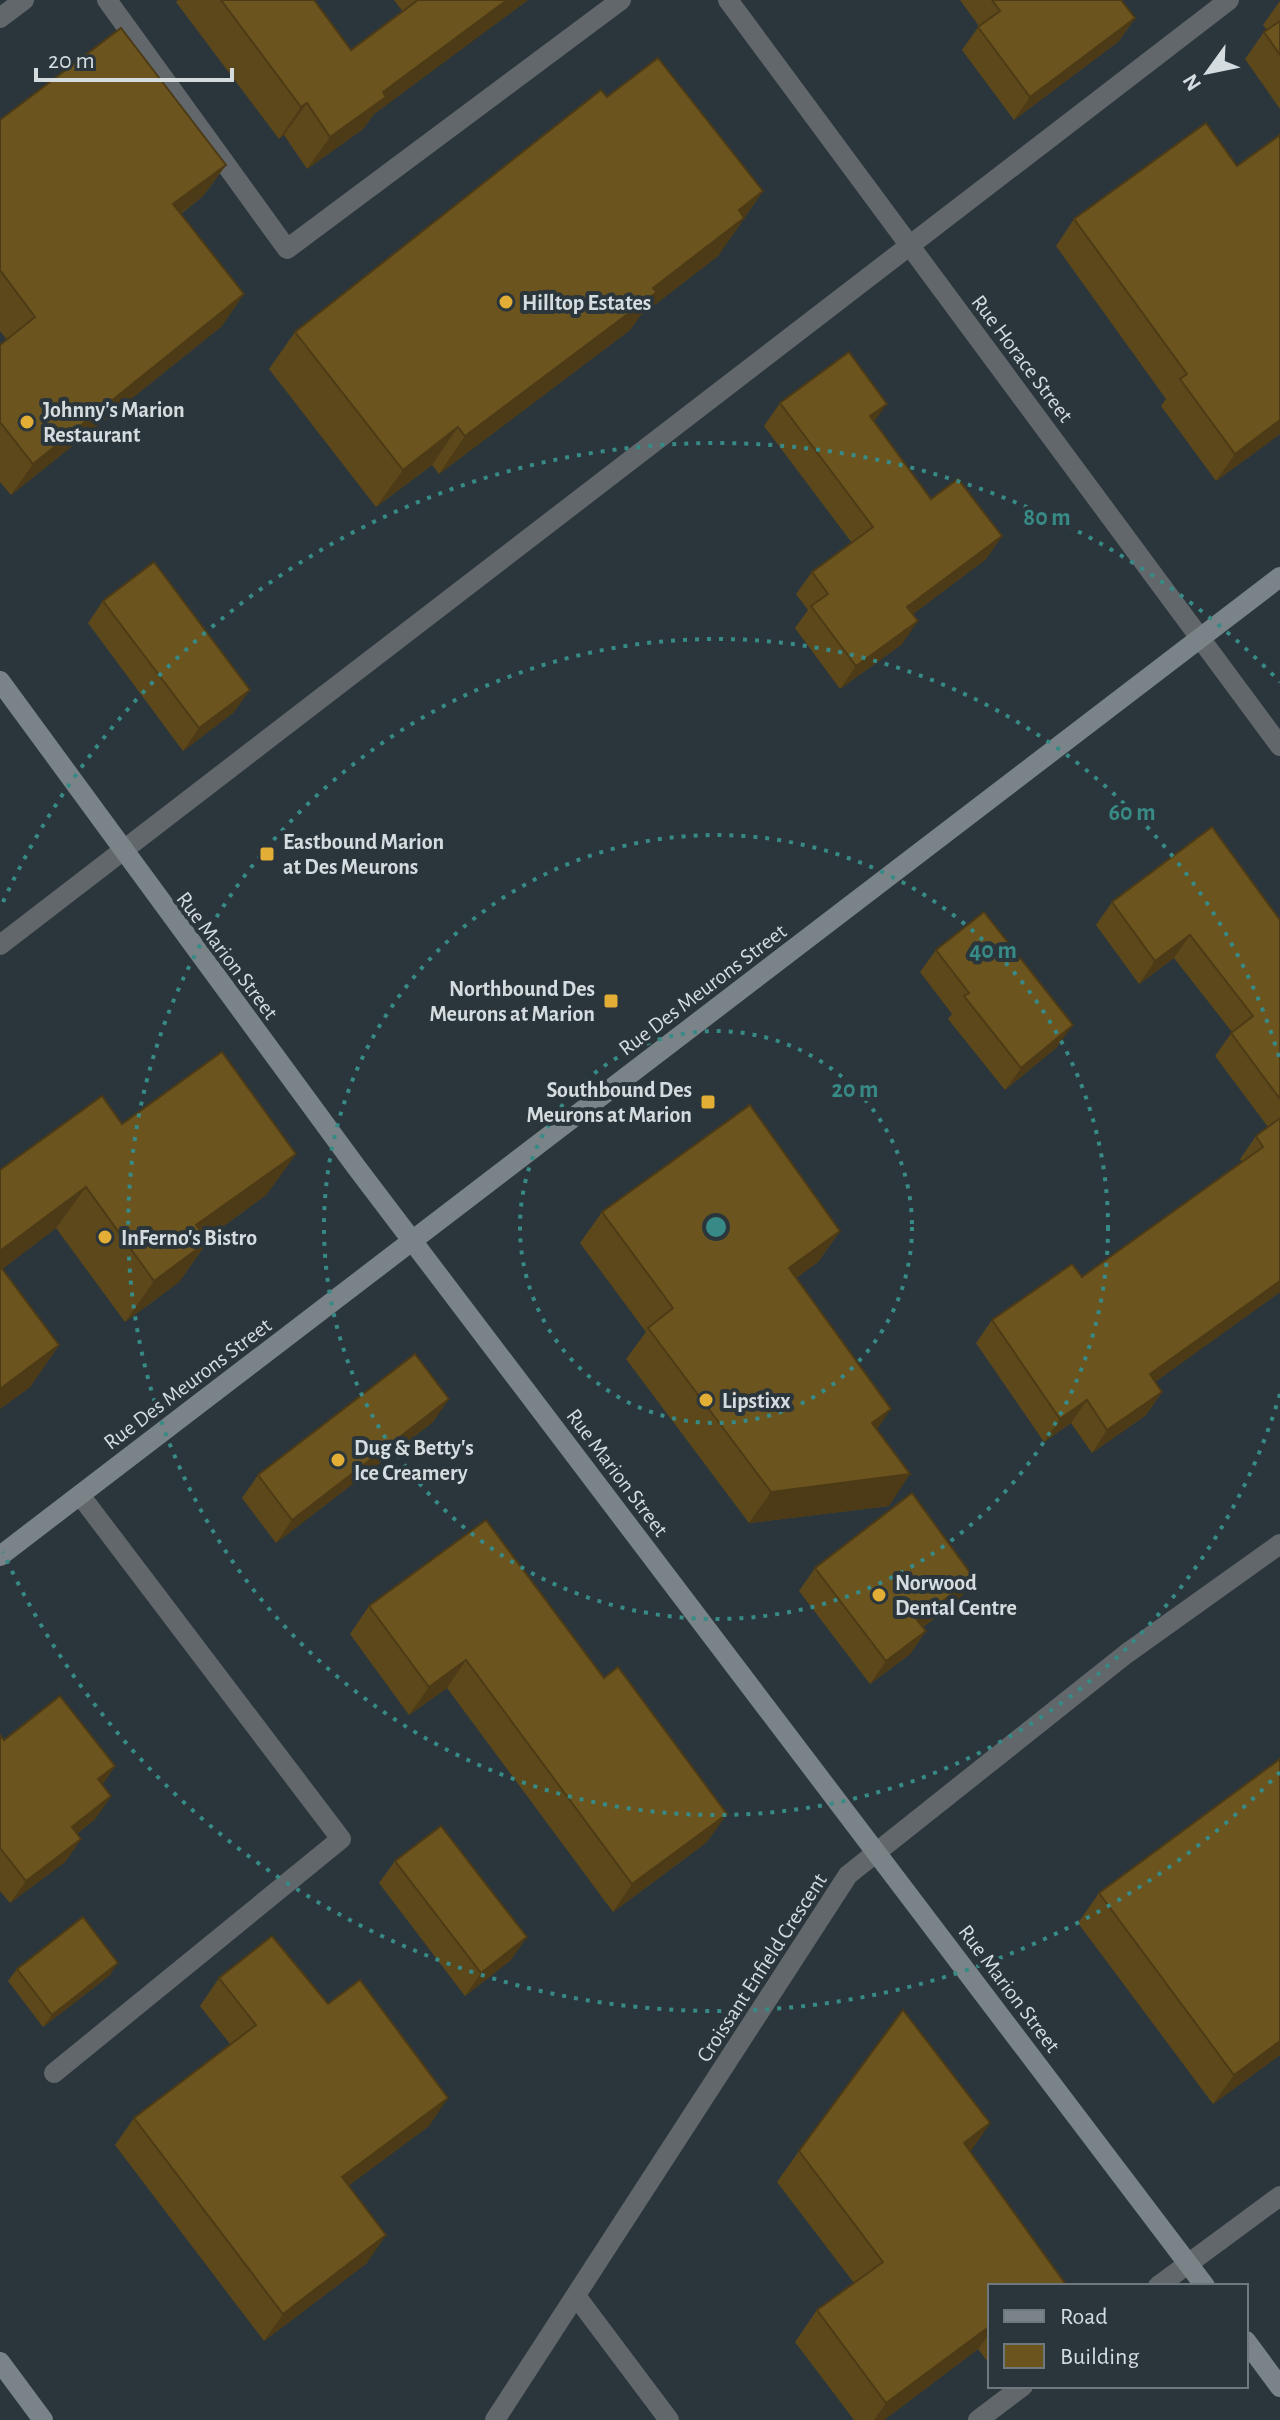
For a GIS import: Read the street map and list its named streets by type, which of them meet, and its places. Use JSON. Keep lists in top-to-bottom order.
{
  "streets": {
    "main road": ["Rue Marion Street", "Rue Des Meurons Street"],
    "street": ["Rue Horace Street", "Croissant Enfield Crescent"]
  },
  "crossings": [
    ["Rue Horace Street", "Rue Des Meurons Street"],
    ["Rue Marion Street", "Rue Des Meurons Street"],
    ["Rue Marion Street", "Croissant Enfield Crescent"]
  ],
  "places": {
    "other": [
      "Hilltop Estates",
      "Johnny's Marion Restaurant",
      "InFerno's Bistro",
      "Lipstixx",
      "Dug & Betty's Ice Creamery",
      "Norwood Dental Centre"
    ],
    "transit": ["Eastbound Marion at Des Meurons", "Northbound Des Meurons at Marion", "Southbound Des Meurons at Marion"]
  },
  "legend": ["Road", "Building"],
  "scale_bar": "20 m",
  "north": "bottom left",
  "rings": [
    "80 m",
    "60 m",
    "40 m",
    "20 m"
  ]
}
